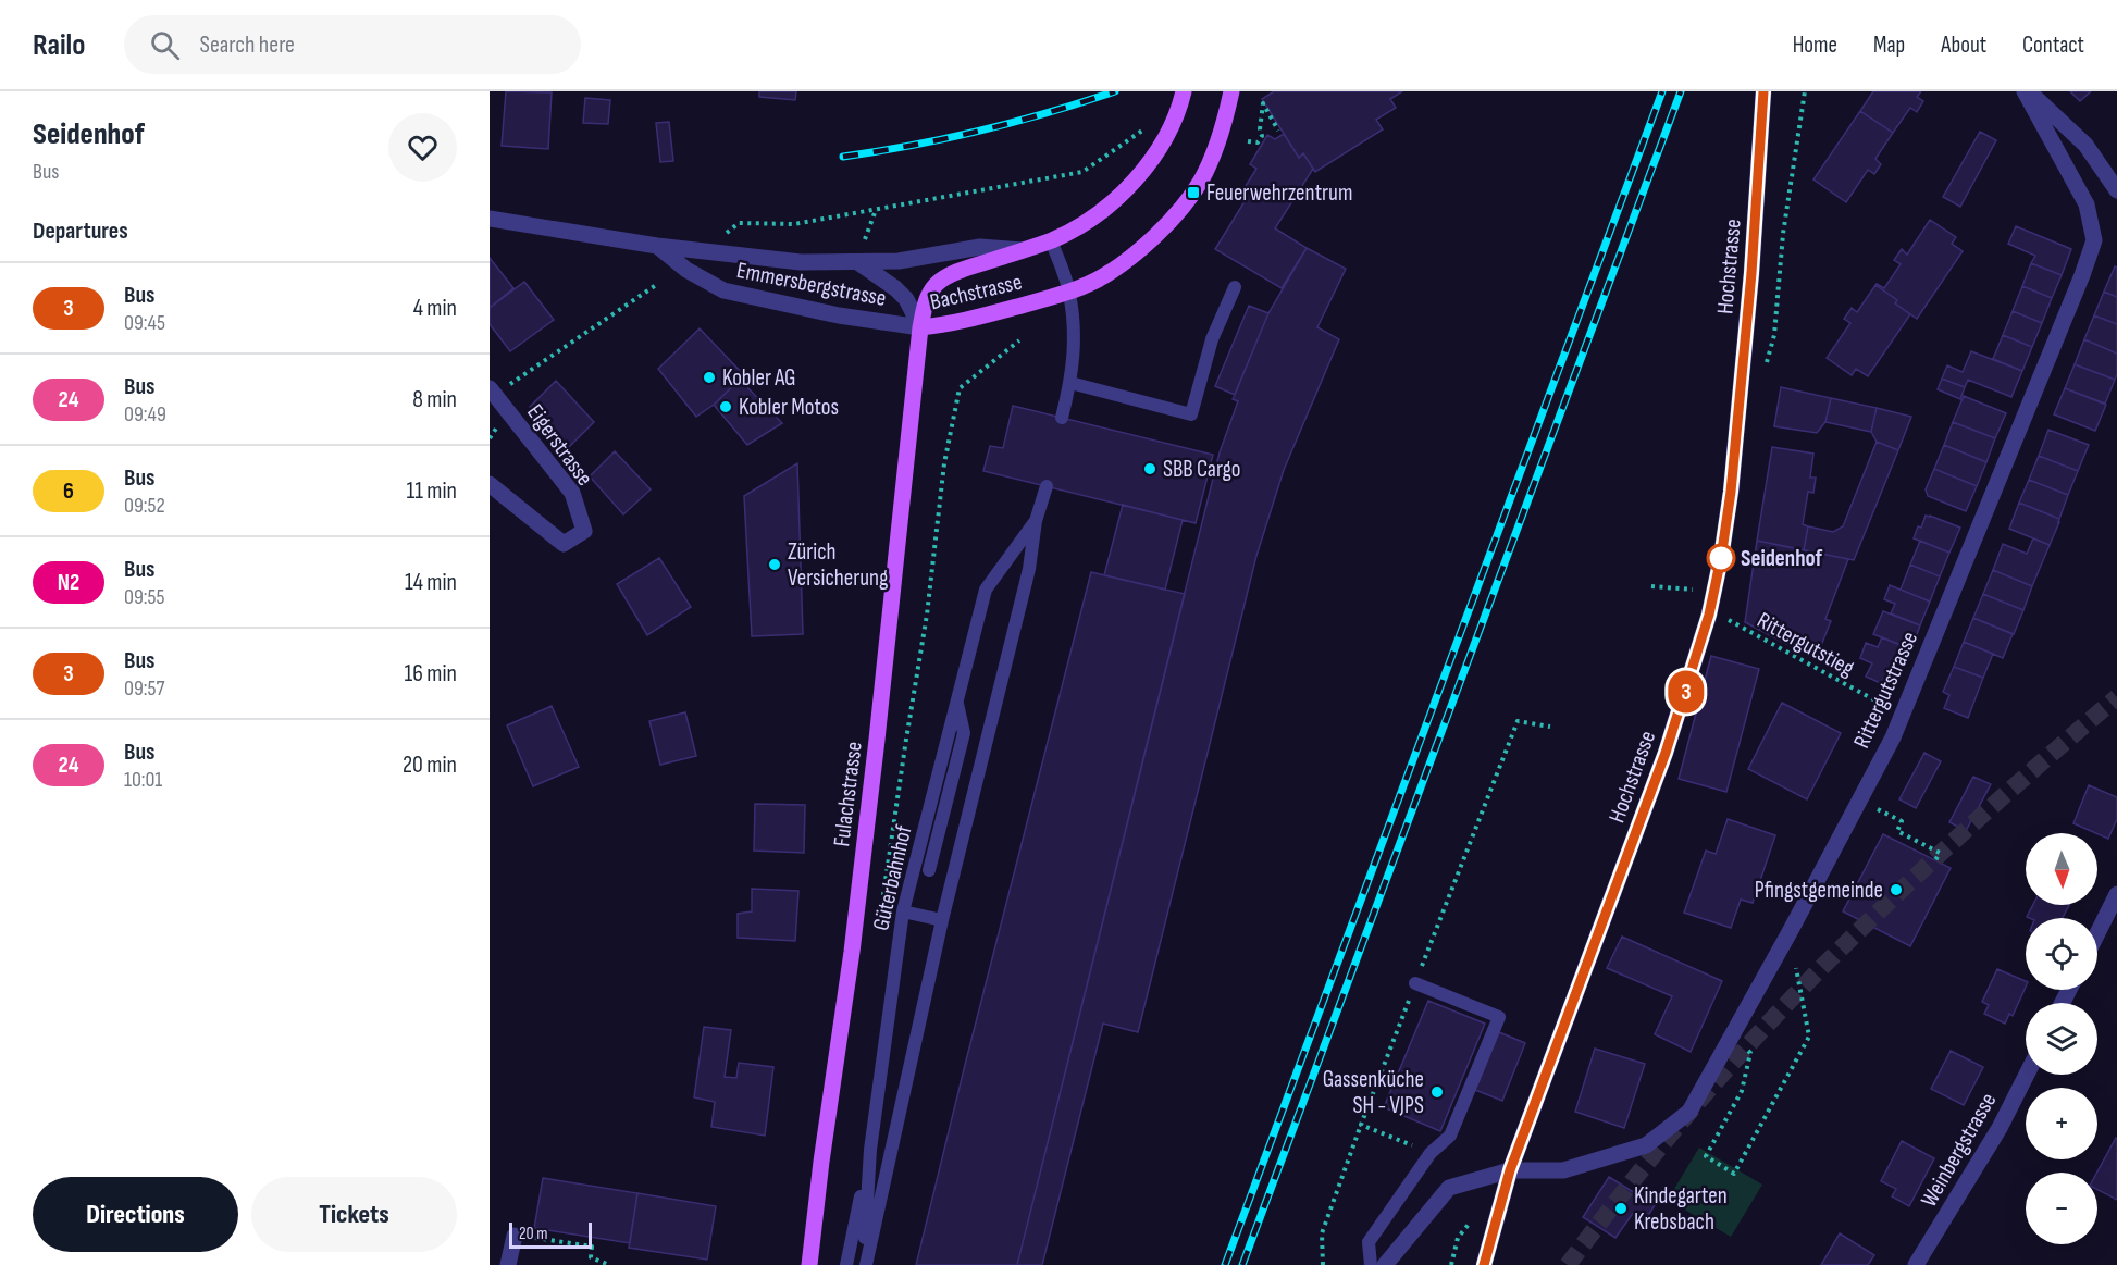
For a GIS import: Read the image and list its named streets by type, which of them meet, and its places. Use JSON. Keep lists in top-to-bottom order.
{
  "streets": {
    "main road": ["Bachstrasse", "Fulachstrasse"],
    "street": [
      "Hochstrasse",
      "Emmersbergstrasse",
      "Eigerstrasse",
      "Rittergutstrasse",
      "Weinbergstrasse"
    ],
    "lane": ["Güterbahnhof"],
    "path": ["Rittergutstieg"]
  },
  "crossings": [
    ["Hochstrasse", "Rittergutstrasse"],
    ["Emmersbergstrasse", "Bachstrasse"],
    ["Emmersbergstrasse", "Fulachstrasse"],
    ["Bachstrasse", "Fulachstrasse"],
    ["Rittergutstieg", "Rittergutstrasse"]
  ],
  "places": {
    "transit": ["Feuerwehrzentrum"],
    "other": [
      "Kobler AG",
      "Kobler Motos",
      "SBB Cargo",
      "Seidenhof",
      "Zürich Versicherung",
      "Pfingstgemeinde",
      "Gassenküche SH - VJPS",
      "Kindegarten Krebsbach"
    ]
  },
  "lines": ["bus line 3"],
  "scale_bar": "20 m",
  "north": "bottom",
  "page": {
    "header": "Railo",
    "search": "Search here",
    "nav": [
      "Home",
      "Map",
      "About",
      "Contact"
    ],
    "heading": [
      ["Seidenhof", "Bus"],
      "Departures"
    ],
    "on_map": "3",
    "list": [
      {
        "mark": "3",
        "name": "Bus",
        "note": "09:45",
        "value": "4 min"
      },
      {
        "mark": "24",
        "name": "Bus",
        "note": "09:49",
        "value": "8 min"
      },
      {
        "mark": "6",
        "name": "Bus",
        "note": "09:52",
        "value": "11 min"
      },
      {
        "mark": "N2",
        "name": "Bus",
        "note": "09:55",
        "value": "14 min"
      },
      {
        "mark": "3",
        "name": "Bus",
        "note": "09:57",
        "value": "16 min"
      },
      {
        "mark": "24",
        "name": "Bus",
        "note": "10:01",
        "value": "20 min"
      }
    ],
    "map_buttons": ["+", "−"],
    "buttons": ["Directions", "Tickets"],
    "scale": "20 m"
  }
}
